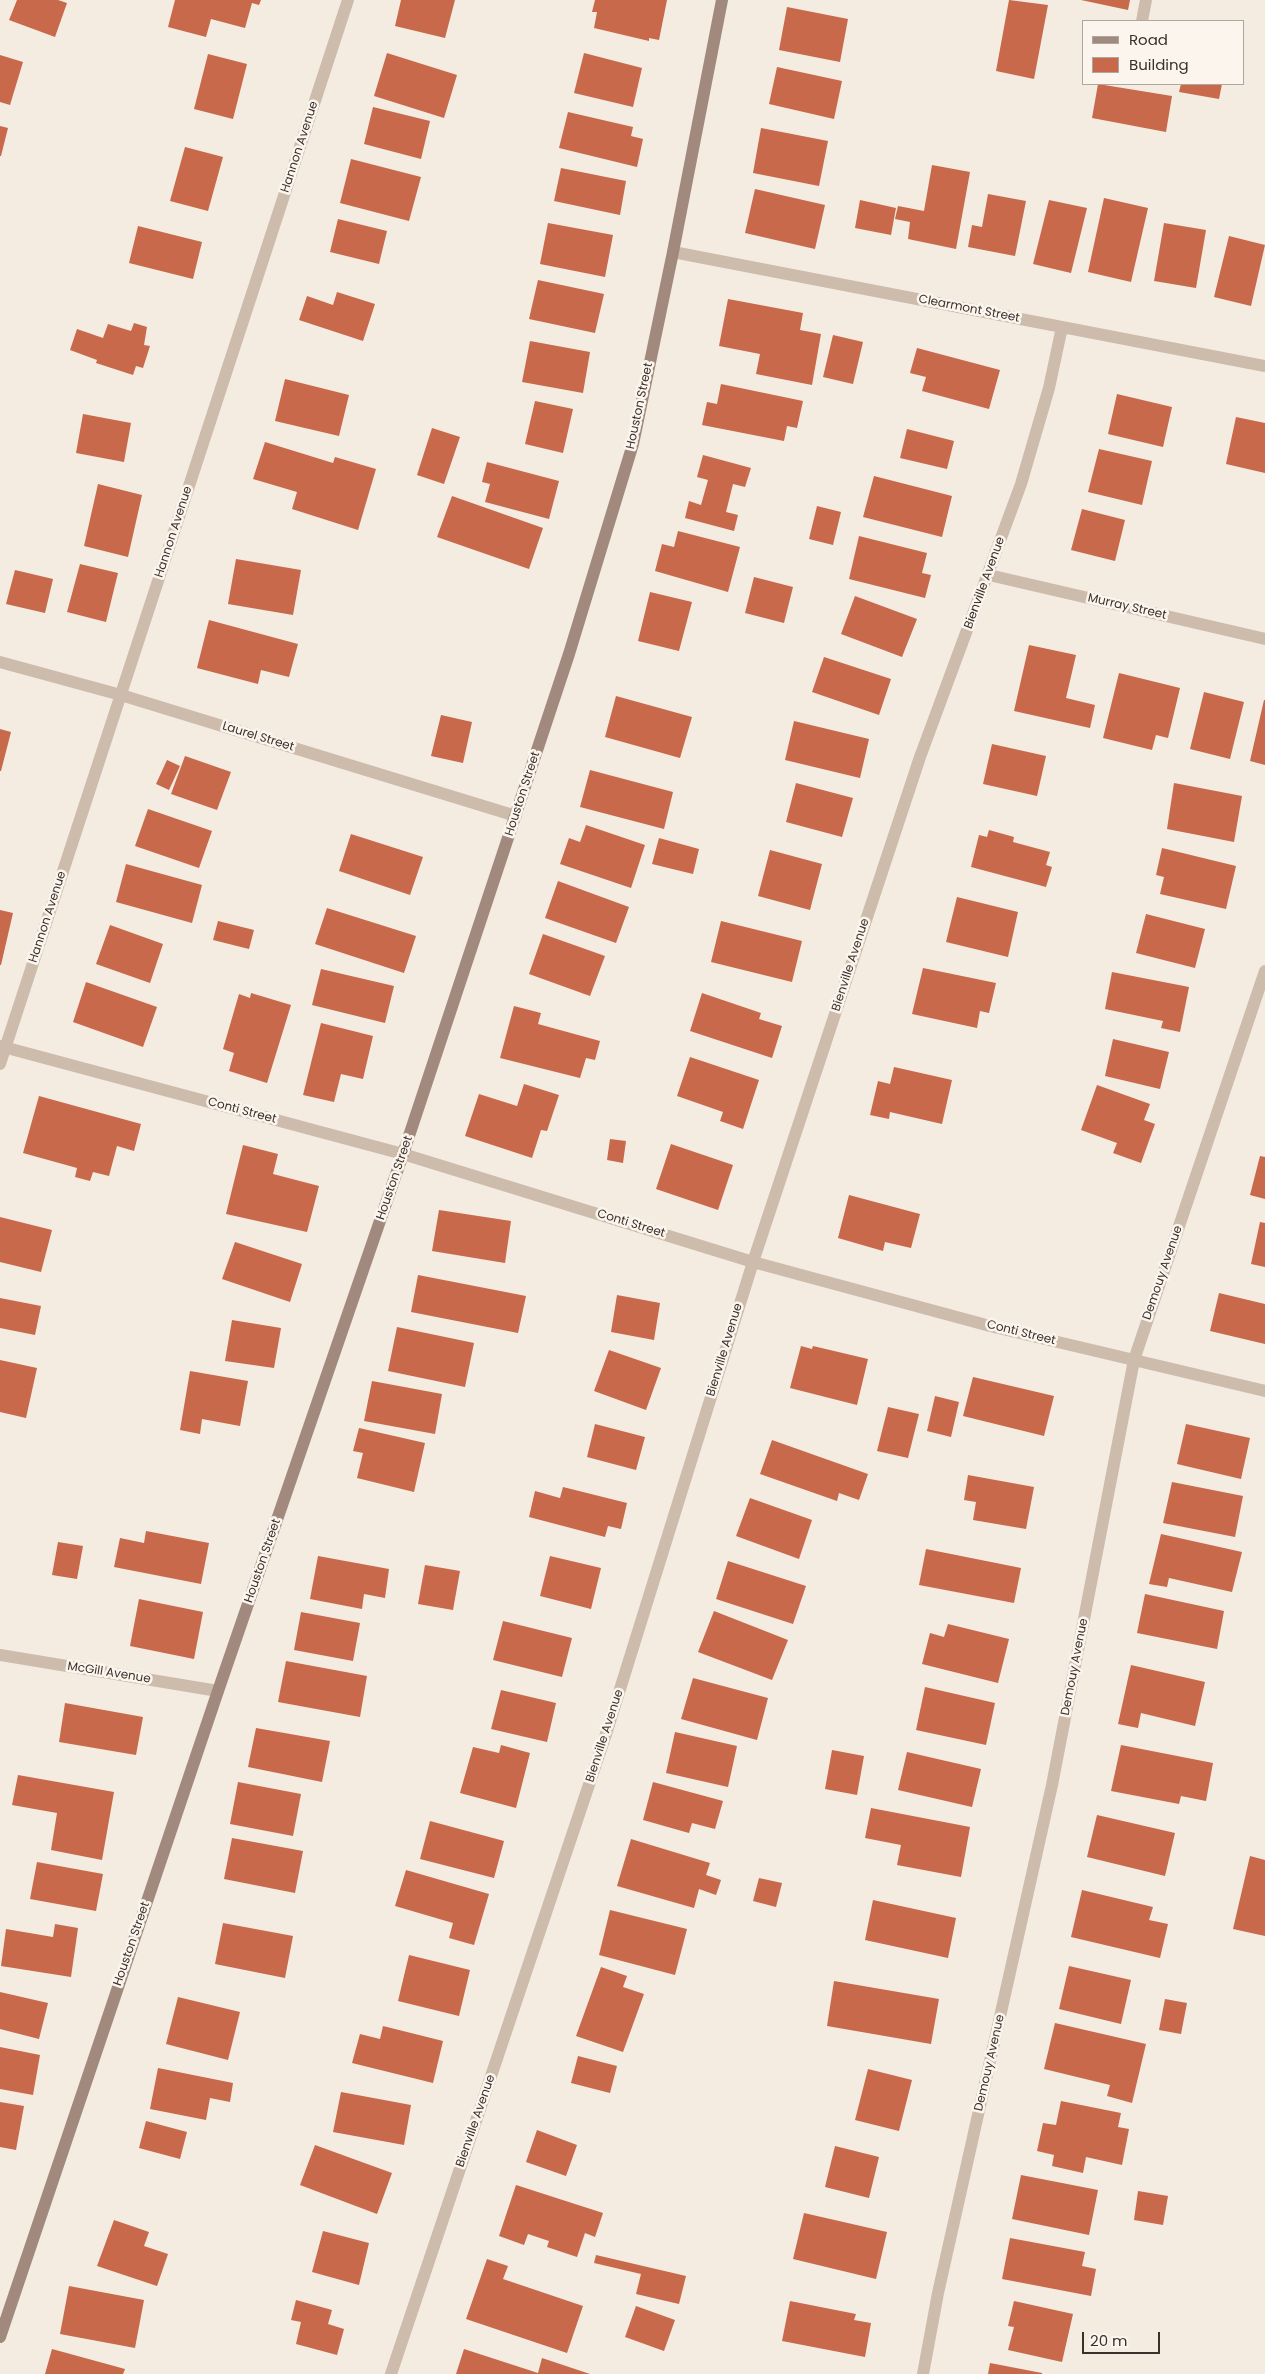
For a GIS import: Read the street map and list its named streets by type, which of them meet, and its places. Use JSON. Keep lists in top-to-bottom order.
{
  "streets": {
    "street": [
      "Hannon Avenue",
      "Clearmont Street",
      "Houston Street",
      "Bienville Avenue",
      "Murray Street",
      "Laurel Street",
      "Conti Street",
      "Demouy Avenue",
      "McGill Avenue"
    ]
  },
  "crossings": [
    ["Hannon Avenue", "Laurel Street"],
    ["Hannon Avenue", "Conti Street"],
    ["Clearmont Street", "Houston Street"],
    ["Clearmont Street", "Bienville Avenue"],
    ["Houston Street", "Laurel Street"],
    ["Houston Street", "Conti Street"],
    ["Houston Street", "McGill Avenue"],
    ["Bienville Avenue", "Murray Street"],
    ["Bienville Avenue", "Conti Street"],
    ["Conti Street", "Demouy Avenue"]
  ],
  "legend": ["Road", "Building"],
  "scale_bar": "20 m"
}
